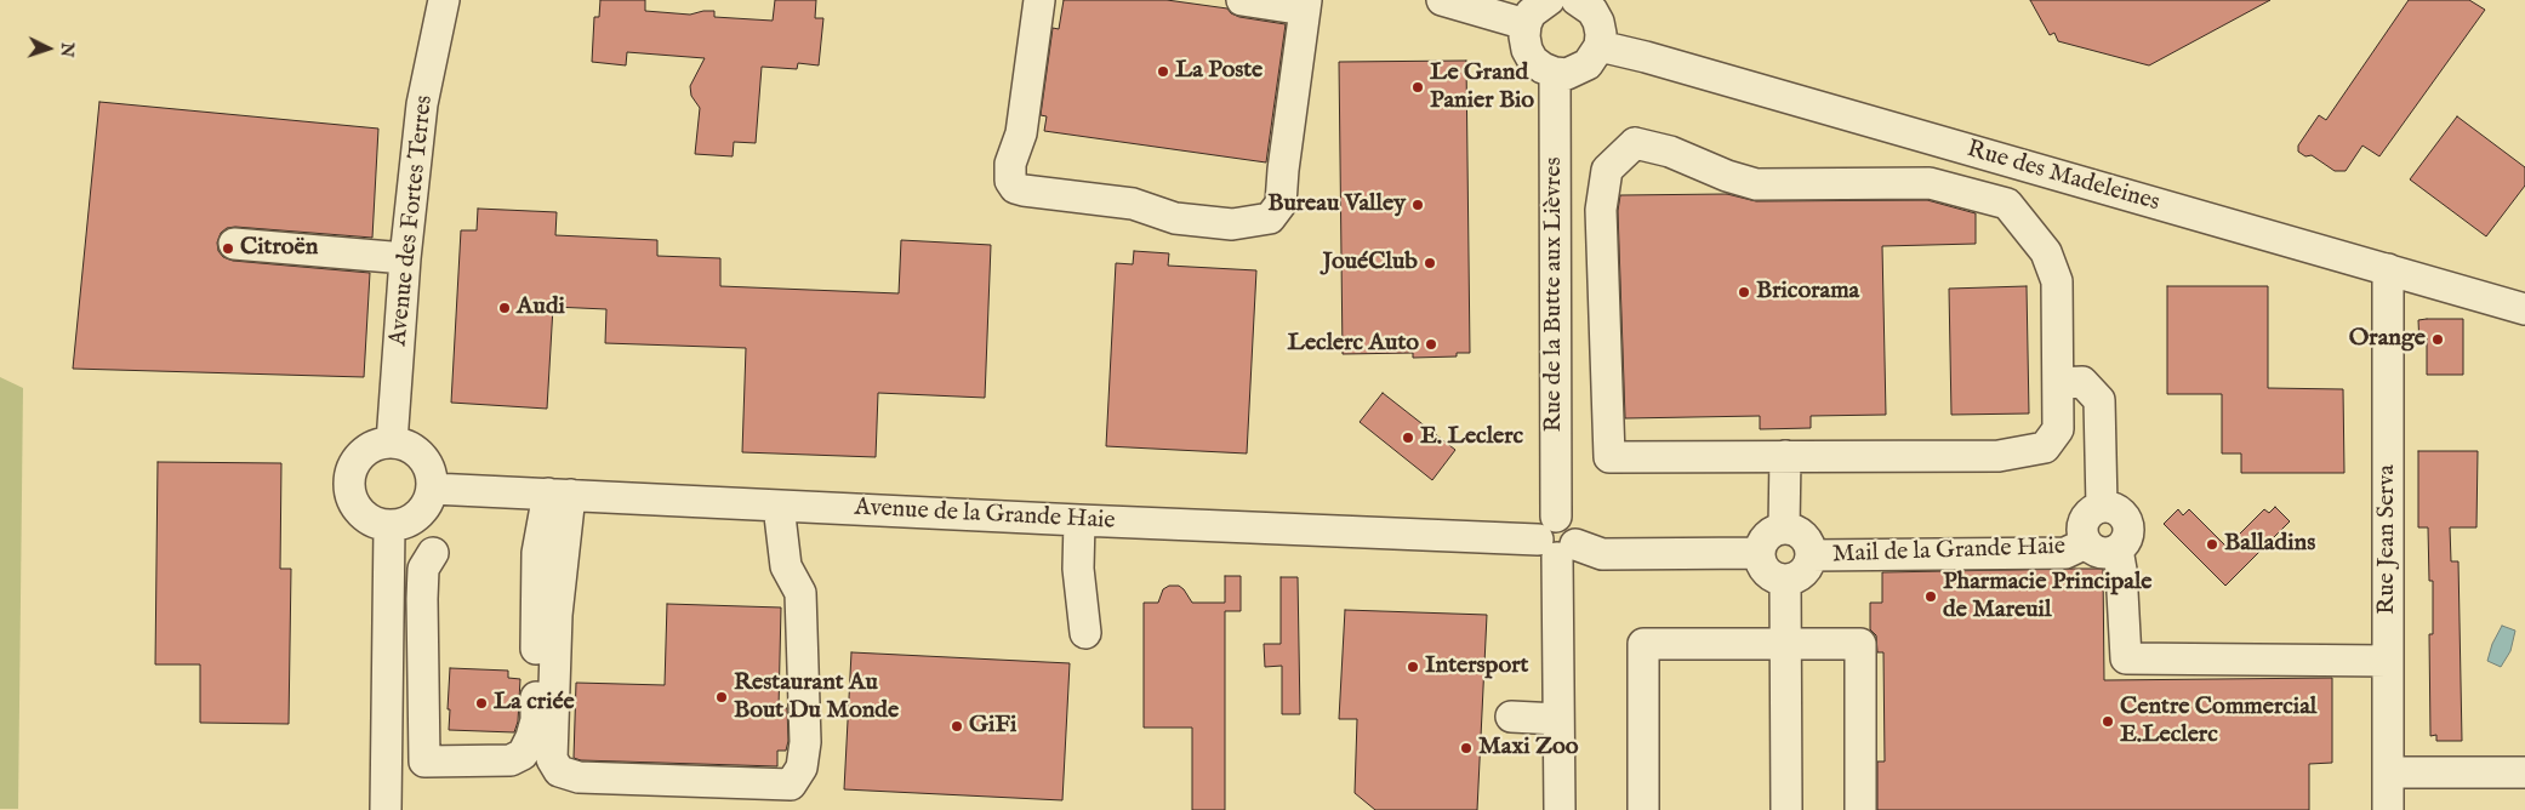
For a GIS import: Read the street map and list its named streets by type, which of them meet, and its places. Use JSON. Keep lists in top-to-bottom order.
{
  "streets": {
    "street": [
      "Rue des Madeleines",
      "Avenue des Fortes Terres",
      "Rue de la Butte aux Lièvres",
      "Avenue de la Grande Haie",
      "Rue Jean Serva",
      "Mail de la Grande Haie"
    ]
  },
  "crossings": [
    ["Rue des Madeleines", "Rue Jean Serva"],
    ["Avenue des Fortes Terres", "Avenue de la Grande Haie"],
    ["Rue de la Butte aux Lièvres", "Avenue de la Grande Haie"]
  ],
  "places": [
    "La Poste",
    "Le Grand Panier Bio",
    "Bureau Valley",
    "Citroën",
    "JouéClub",
    "Bricorama",
    "Audi",
    "Orange",
    "Leclerc Auto",
    "E. Leclerc",
    "Balladins",
    "Pharmacie Principale de Mareuil",
    "Intersport",
    "Restaurant Au Bout Du Monde",
    "La criée",
    "Centre Commercial E.Leclerc",
    "GiFi",
    "Maxi Zoo"
  ],
  "north": "right"
}
